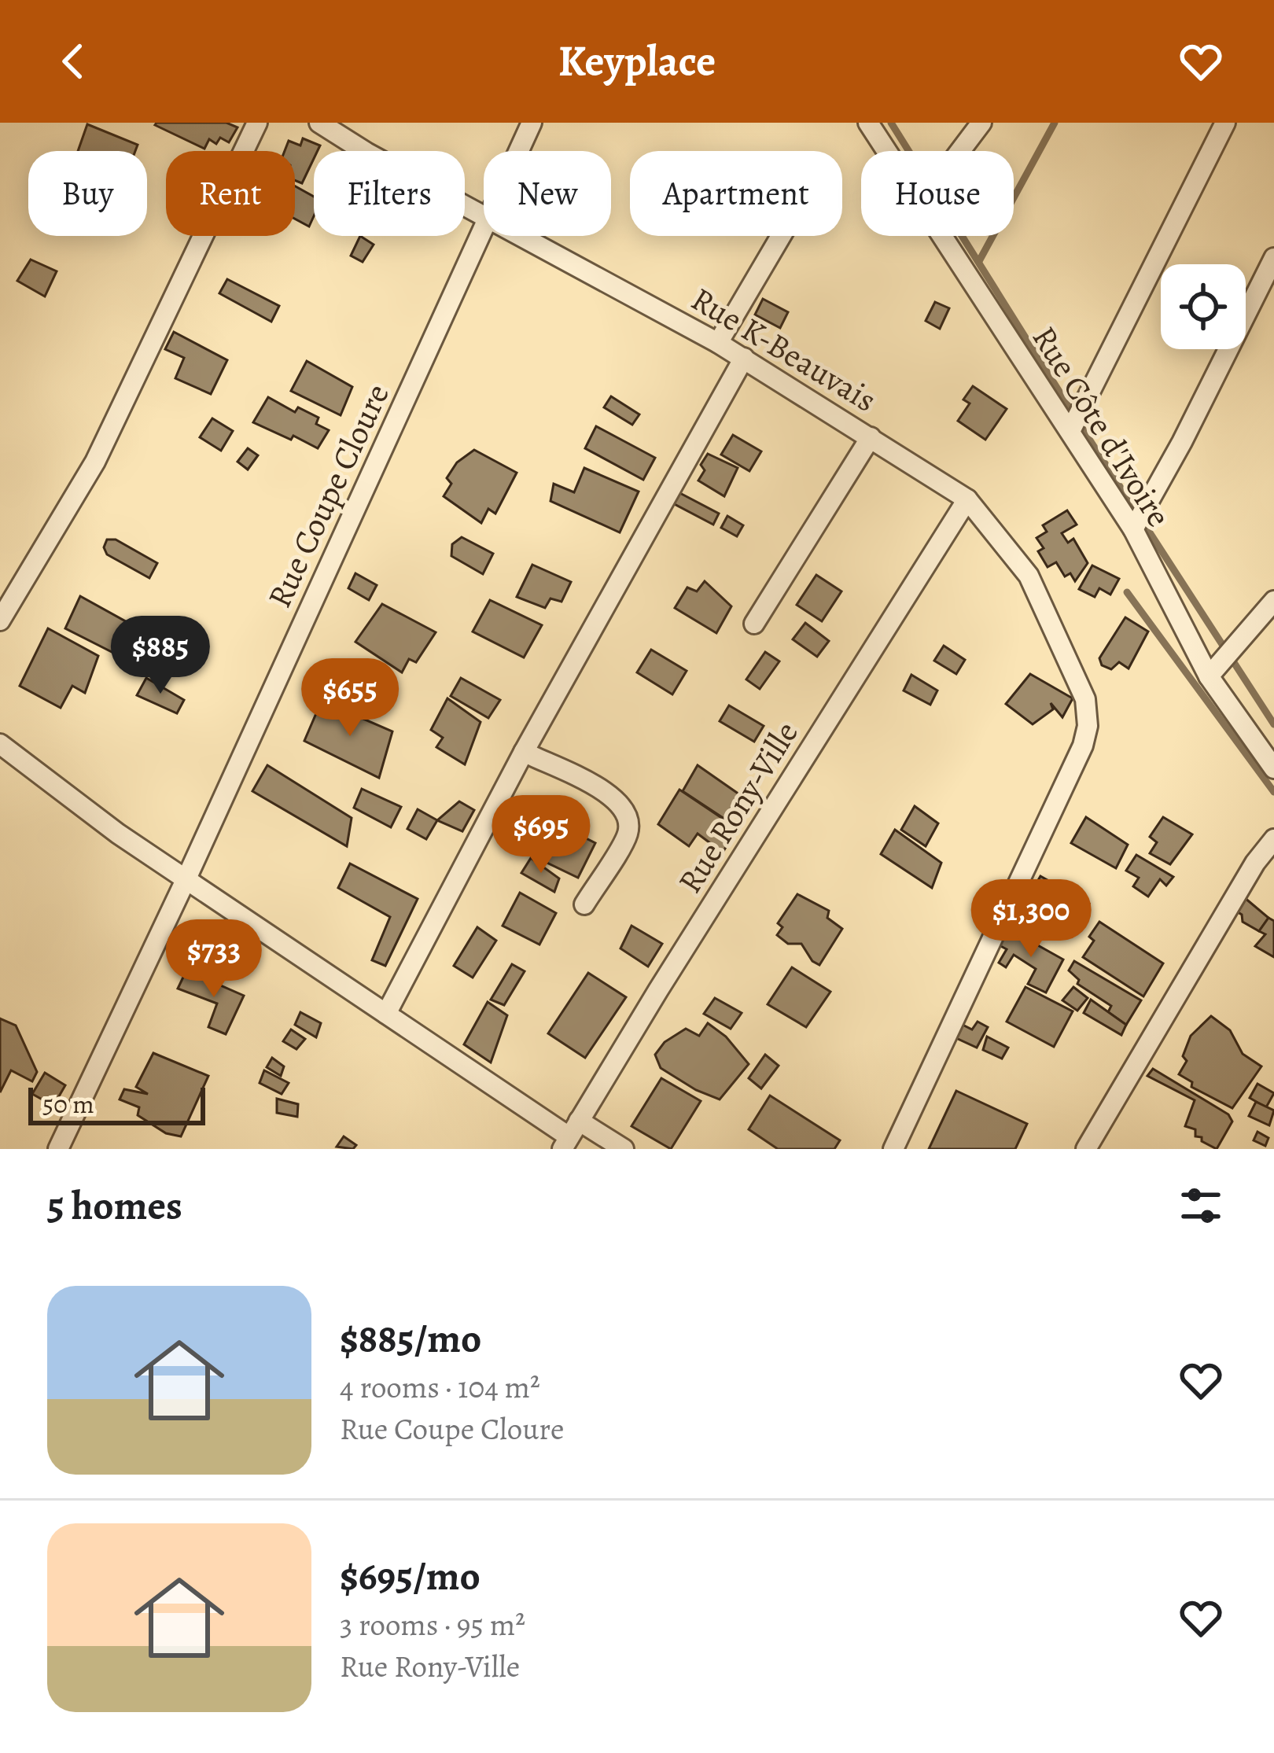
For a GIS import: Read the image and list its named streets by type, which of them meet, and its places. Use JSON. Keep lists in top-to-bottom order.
{
  "streets": {
    "street": [
      "Rue K-Beauvais",
      "Rue Côte d'Ivoire",
      "Rue Coupe Cloure",
      "Rue Rony-Ville"
    ]
  },
  "crossings": [
    ["Rue K-Beauvais", "Rue Rony-Ville"]
  ],
  "scale_bar": "50 m",
  "page": {
    "header": "Keyplace",
    "chip": [
      "Buy",
      "Rent",
      "Filters",
      "New",
      "Apartment",
      "House"
    ],
    "price": [
      "$885",
      "$655",
      "$695",
      "$1,300",
      "$733"
    ],
    "scale": "50 m",
    "heading": "5 homes",
    "list": [
      {
        "name": "$885/mo",
        "note": "4 rooms · 104 m² · Rue Coupe Cloure"
      },
      {
        "name": "$695/mo",
        "note": "3 rooms · 95 m² · Rue Rony-Ville"
      }
    ]
  }
}
